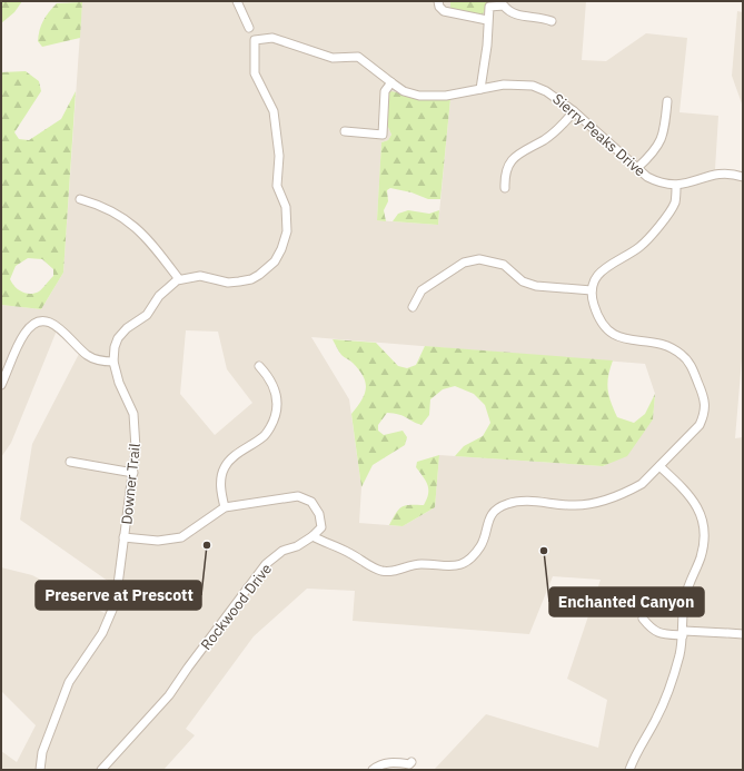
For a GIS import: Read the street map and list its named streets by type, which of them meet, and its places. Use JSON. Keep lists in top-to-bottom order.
{
  "streets": {
    "street": ["Sierry Peaks Drive", "Downer Trail", "Rockwood Drive"]
  },
  "crossings": [
    ["Sierry Peaks Drive", "Downer Trail"]
  ],
  "places": ["Preserve at Prescott", "Enchanted Canyon"]
}
